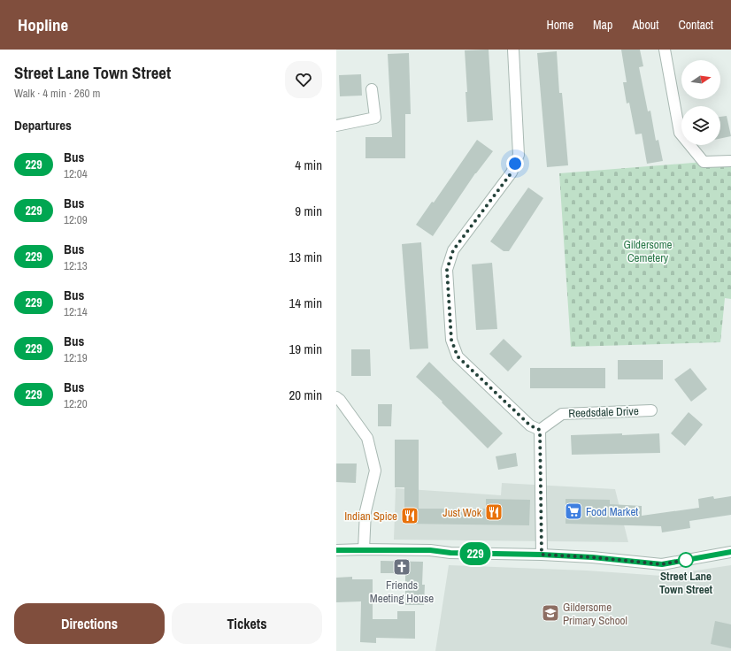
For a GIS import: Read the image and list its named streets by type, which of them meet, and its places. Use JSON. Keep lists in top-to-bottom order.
{
  "streets": {
    "street": ["Reedsdale Drive"]
  },
  "parks": ["Gildersome Cemetery"],
  "places": {
    "supermarket": ["Food Market"],
    "restaurant": ["Just Wok", "Indian Spice"],
    "other": ["Street Lane Town Street"],
    "church": ["Friends Meeting House"],
    "school or university": ["Gildersome Primary School"]
  },
  "lines": ["bus line 229"],
  "north": "right",
  "page": {
    "header": "Hopline",
    "nav": [
      "Home",
      "Map",
      "About",
      "Contact"
    ],
    "heading": [
      ["Street Lane Town Street", "Walk · 4 min · 260 m"],
      "Departures"
    ],
    "on_map": "229",
    "list": [
      {
        "mark": "229",
        "name": "Bus",
        "note": "12:04",
        "value": "4 min"
      },
      {
        "mark": "229",
        "name": "Bus",
        "note": "12:09",
        "value": "9 min"
      },
      {
        "mark": "229",
        "name": "Bus",
        "note": "12:13",
        "value": "13 min"
      },
      {
        "mark": "229",
        "name": "Bus",
        "note": "12:14",
        "value": "14 min"
      },
      {
        "mark": "229",
        "name": "Bus",
        "note": "12:19",
        "value": "19 min"
      },
      {
        "mark": "229",
        "name": "Bus",
        "note": "12:20",
        "value": "20 min"
      }
    ],
    "buttons": ["Directions", "Tickets"]
  }
}
